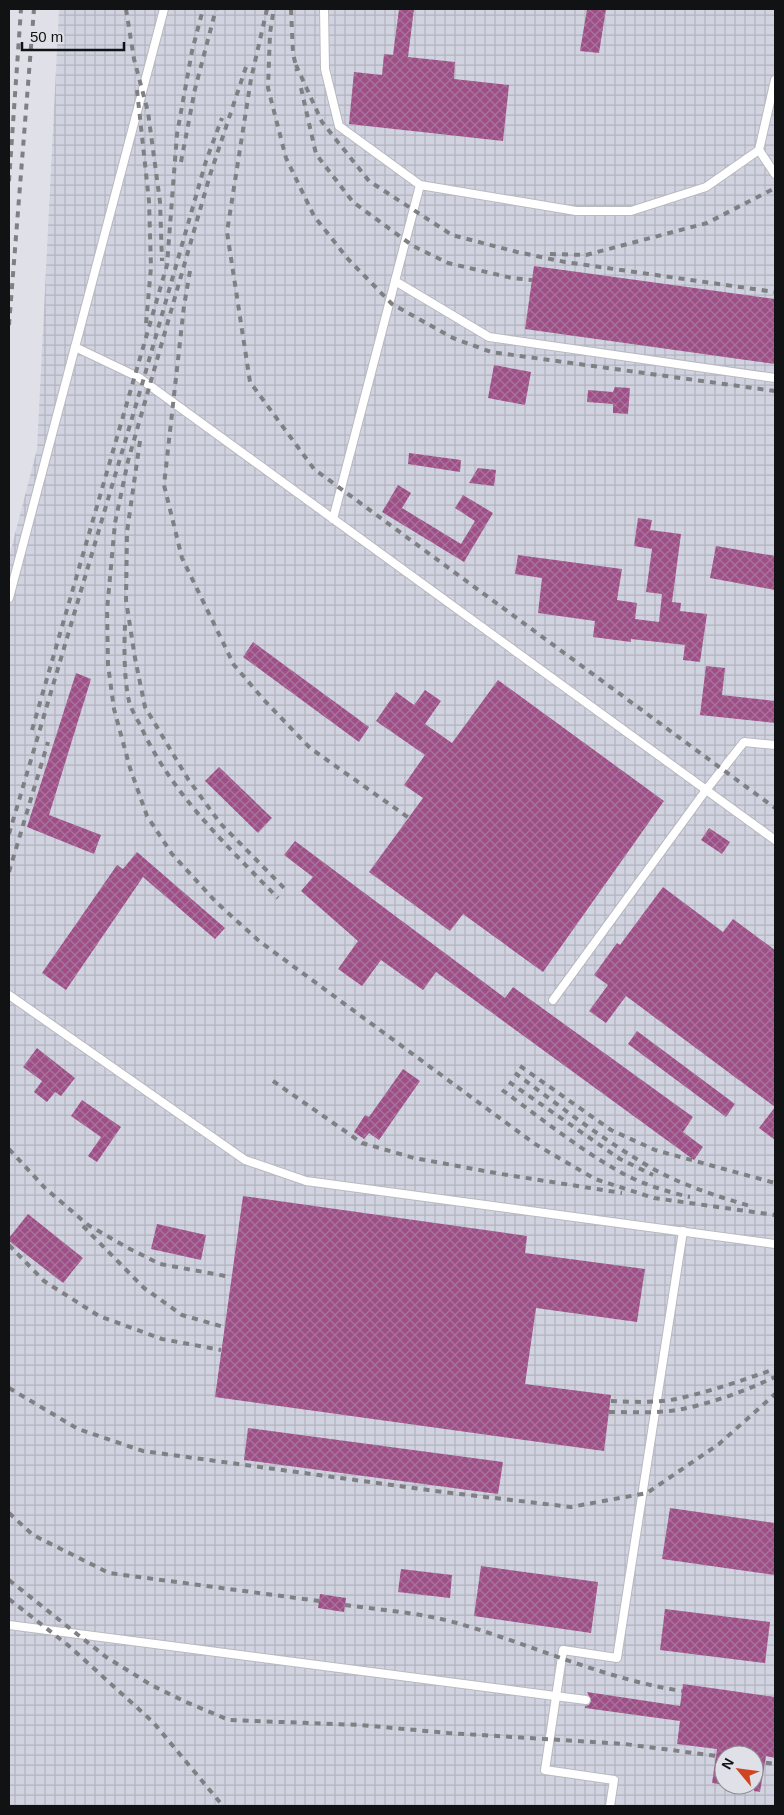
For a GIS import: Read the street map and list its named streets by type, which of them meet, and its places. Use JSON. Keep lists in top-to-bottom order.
{
  "scale_bar": "50 m",
  "north": "top left"
}
